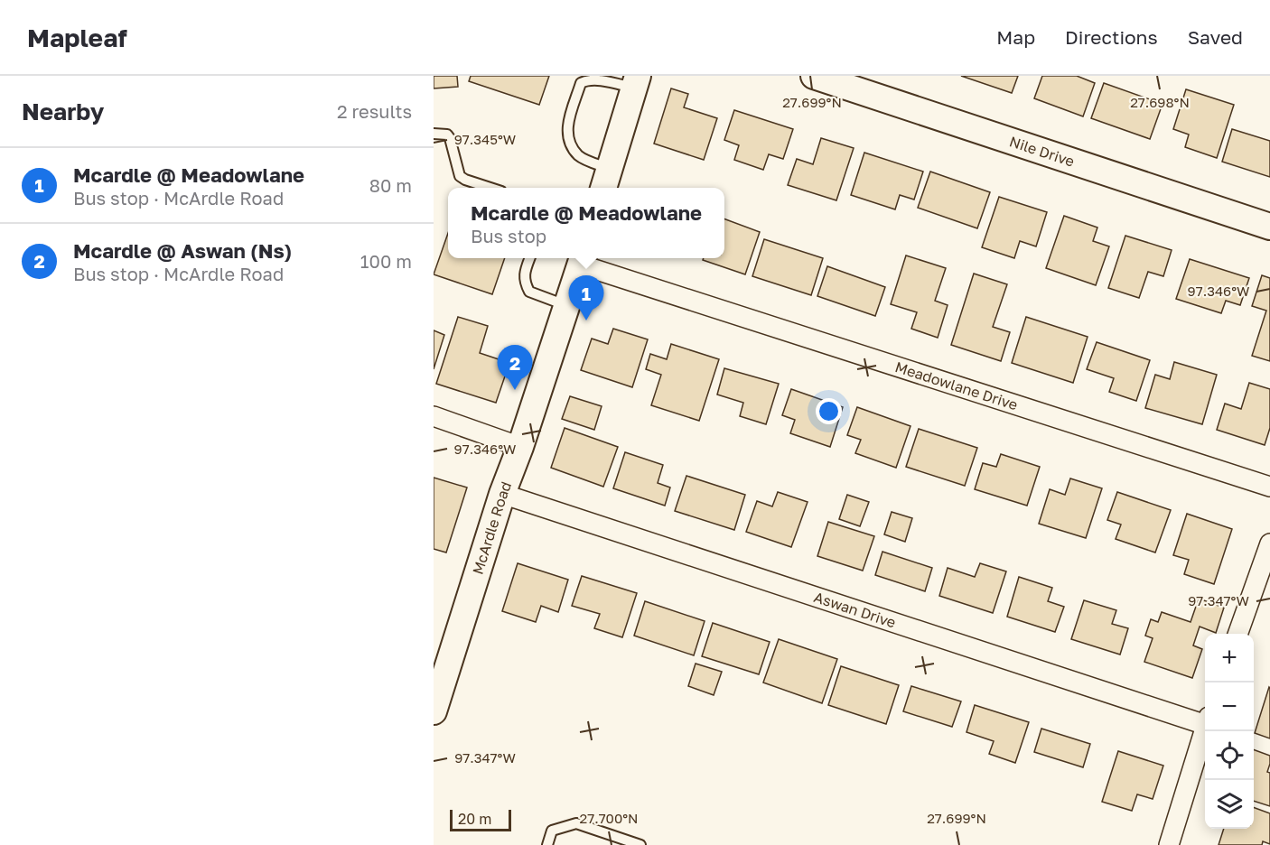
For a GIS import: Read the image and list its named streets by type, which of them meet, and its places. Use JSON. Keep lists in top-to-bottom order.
{
  "streets": {
    "main road": ["Nile Drive", "McArdle Road"],
    "street": ["Meadowlane Drive", "Aswan Drive"]
  },
  "crossings": [
    ["Meadowlane Drive", "McArdle Road"],
    ["McArdle Road", "Aswan Drive"]
  ],
  "scale_bar": "20 m",
  "page": {
    "header": "Mapleaf",
    "nav": ["Map", "Directions", "Saved"],
    "heading": ["Nearby", "2 results"],
    "list": [
      {
        "mark": "1",
        "name": "Mcardle @ Meadowlane",
        "note": "Bus stop · McArdle Road",
        "value": "80 m"
      },
      {
        "mark": "2",
        "name": "Mcardle @ Aswan (Ns)",
        "note": "Bus stop · McArdle Road",
        "value": "100 m"
      }
    ],
    "popup": ["Mcardle @ Meadowlane", "Bus stop"],
    "pins": ["1", "2"],
    "map_buttons": ["+", "−"],
    "scale": "20 m"
  },
  "coordinates": [
    "27.699°N",
    "27.698°N",
    "97.345°W",
    "97.346°W",
    "97.347°W",
    "27.700°N"
  ]
}
